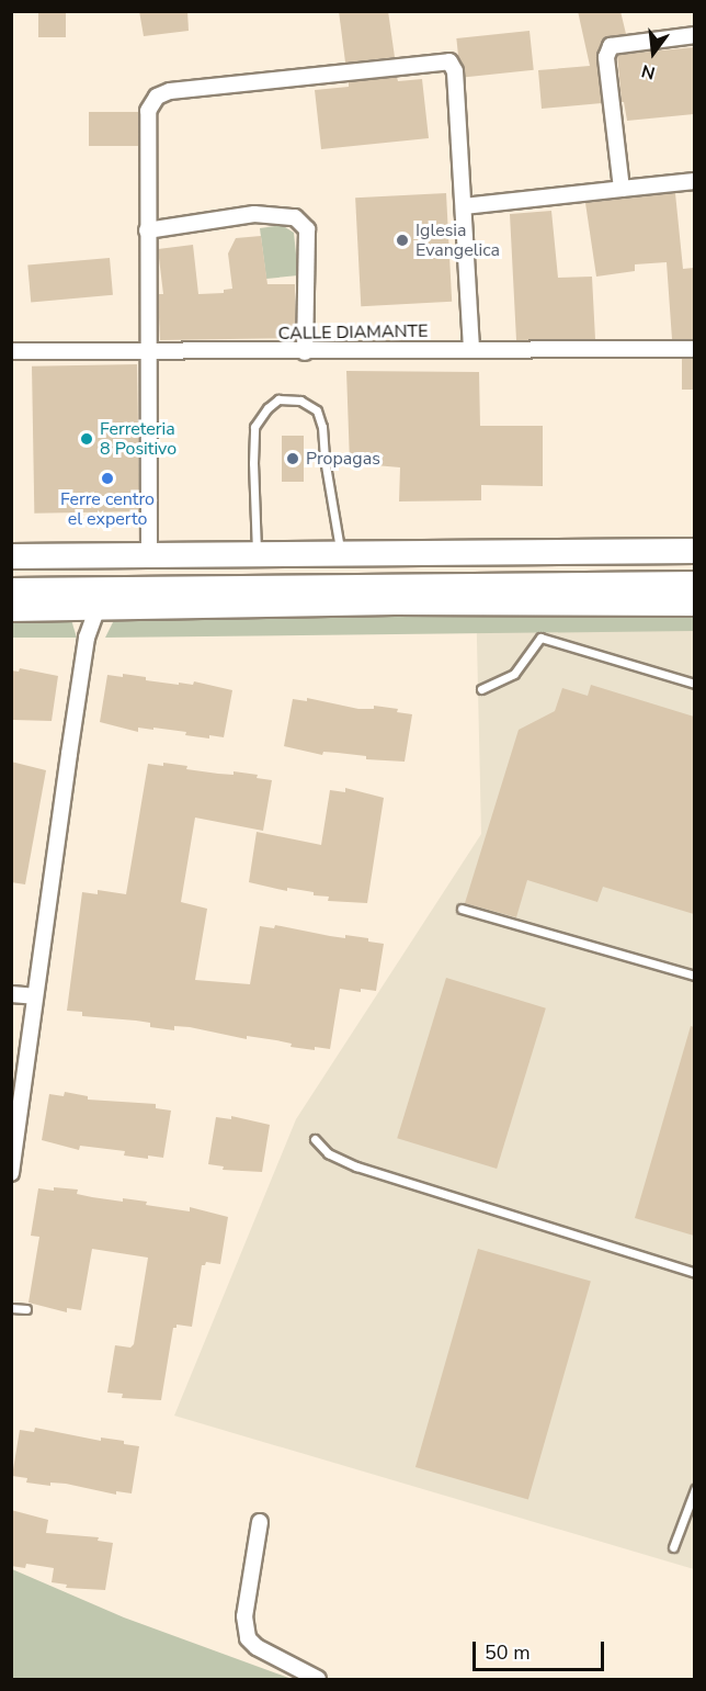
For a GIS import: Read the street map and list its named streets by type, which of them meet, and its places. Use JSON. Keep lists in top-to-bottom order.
{
  "streets": {
    "street": ["CALLE DIAMANTE"]
  },
  "places": [
    "Iglesia Evangelica",
    "Ferreteria 8 Positivo",
    "Propagas",
    "Ferre centro el experto"
  ],
  "scale_bar": "50 m",
  "north": "bottom"
}
